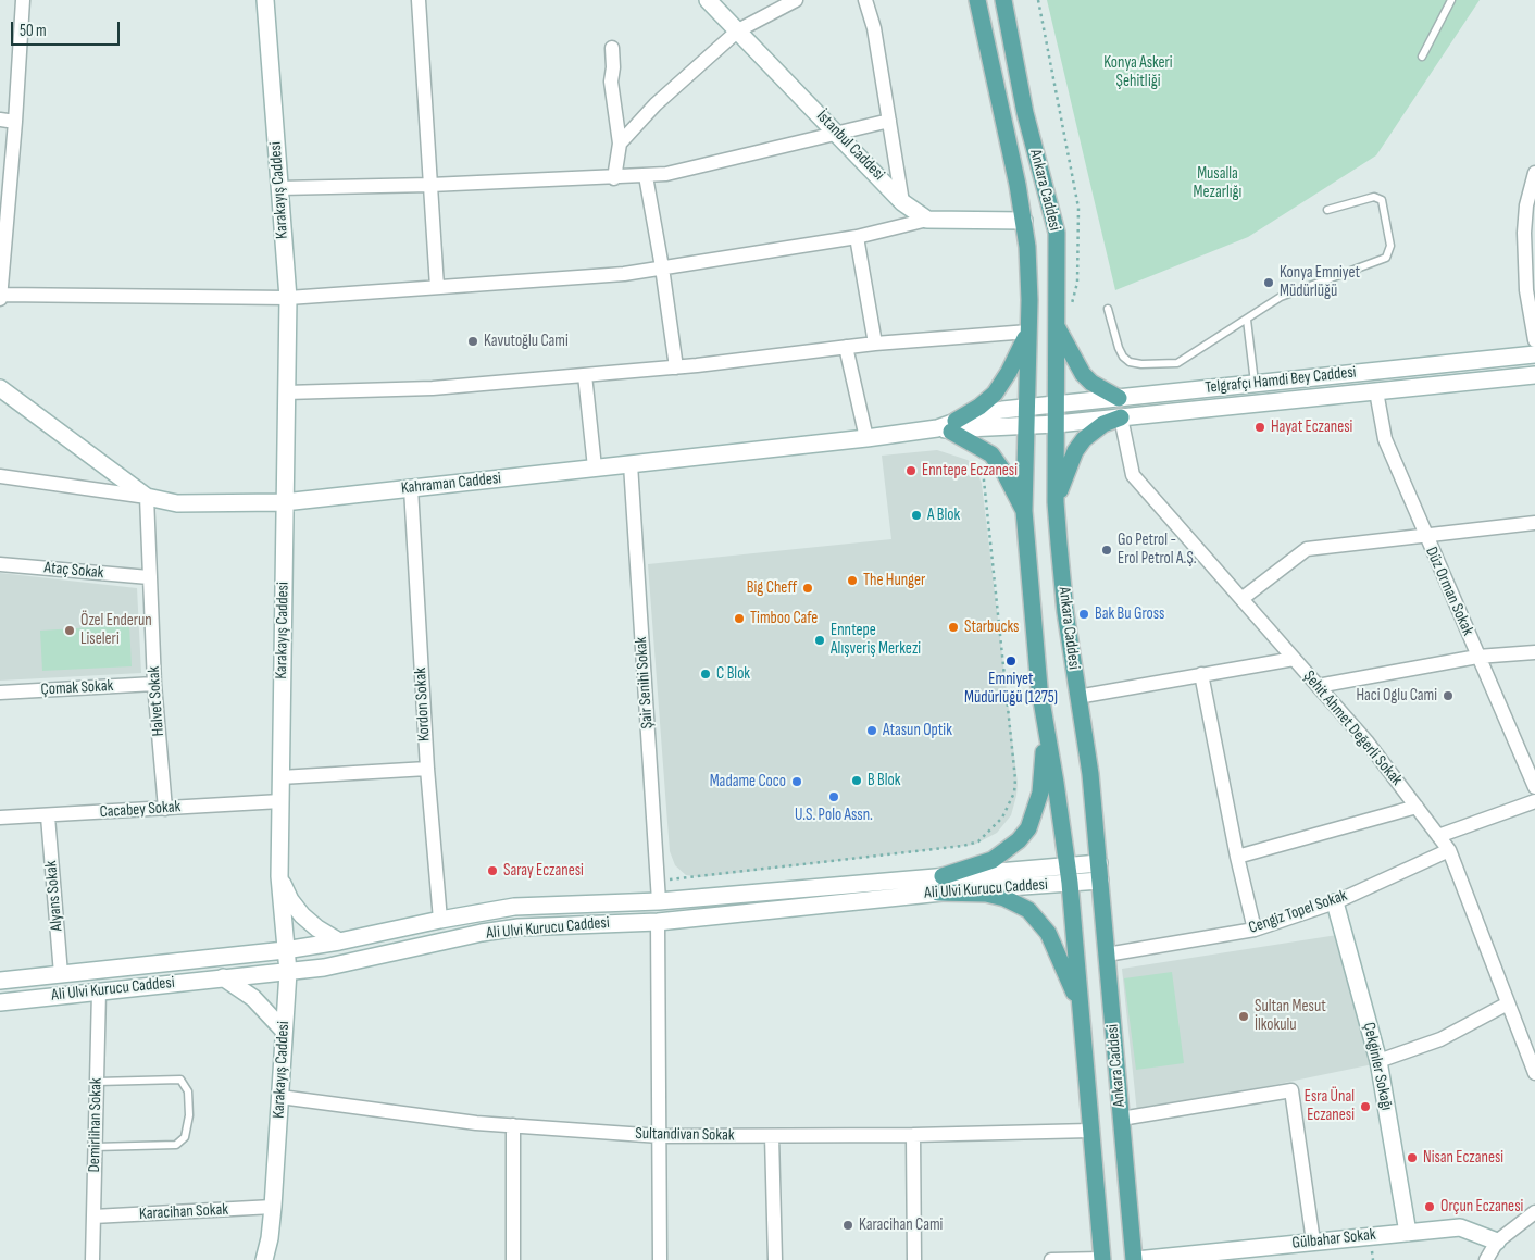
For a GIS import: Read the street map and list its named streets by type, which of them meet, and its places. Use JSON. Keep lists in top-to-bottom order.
{
  "streets": {
    "main road": ["Ankara Caddesi"],
    "street": [
      "İstanbul Caddesi",
      "Karakayış Caddesi",
      "Telgrafçı Hamdi Bey Caddesi",
      "Kahraman Caddesi",
      "Ataç Sokak",
      "Düz Orman Sokak",
      "Şair Senihi Sokak",
      "Çomak Sokak",
      "Halvet Sokak",
      "Kordon Sokak",
      "Şehit Ahmet Değerli Sokak",
      "Cacabey Sokak",
      "Ali Ulvi Kurucu Caddesi",
      "Alyans Sokak",
      "Cengiz Topel Sokak",
      "Çekginler Sokağı",
      "Demirlihan Sokak",
      "Sultandivan Sokak",
      "Karacihan Sokak",
      "Gülbahar Sokak"
    ]
  },
  "crossings": [
    ["Karakayış Caddesi", "Kahraman Caddesi"],
    ["Karakayış Caddesi", "Cacabey Sokak"],
    ["Karakayış Caddesi", "Ali Ulvi Kurucu Caddesi"],
    ["Karakayış Caddesi", "Sultandivan Sokak"],
    ["Karakayış Caddesi", "Karacihan Sokak"],
    ["Ankara Caddesi", "Telgrafçı Hamdi Bey Caddesi"],
    ["Ankara Caddesi", "Kahraman Caddesi"],
    ["Ankara Caddesi", "Ali Ulvi Kurucu Caddesi"],
    ["Ankara Caddesi", "Cengiz Topel Sokak"],
    ["Ankara Caddesi", "Sultandivan Sokak"],
    ["Ankara Caddesi", "Gülbahar Sokak"],
    ["Telgrafçı Hamdi Bey Caddesi", "Kahraman Caddesi"],
    ["Telgrafçı Hamdi Bey Caddesi", "Düz Orman Sokak"],
    ["Telgrafçı Hamdi Bey Caddesi", "Şehit Ahmet Değerli Sokak"],
    ["Kahraman Caddesi", "Şair Senihi Sokak"],
    ["Kahraman Caddesi", "Halvet Sokak"],
    ["Kahraman Caddesi", "Kordon Sokak"],
    ["Ataç Sokak", "Halvet Sokak"],
    ["Şair Senihi Sokak", "Ali Ulvi Kurucu Caddesi"],
    ["Çomak Sokak", "Halvet Sokak"],
    ["Halvet Sokak", "Cacabey Sokak"],
    ["Kordon Sokak", "Ali Ulvi Kurucu Caddesi"],
    ["Şehit Ahmet Değerli Sokak", "Cengiz Topel Sokak"],
    ["Cacabey Sokak", "Alyans Sokak"],
    ["Ali Ulvi Kurucu Caddesi", "Alyans Sokak"],
    ["Ali Ulvi Kurucu Caddesi", "Demirlihan Sokak"],
    ["Cengiz Topel Sokak", "Çekginler Sokağı"],
    ["Çekginler Sokağı", "Gülbahar Sokak"],
    ["Demirlihan Sokak", "Karacihan Sokak"]
  ],
  "parks": ["Konya Askeri Şehitliği", "Musalla Mezarlığı"],
  "places": [
    "Konya Emniyet Müdürlüğü",
    "Kavutoğlu Cami",
    "Hayat Eczanesi",
    "Enntepe Eczanesi",
    "A Blok",
    "Go Petrol - Erol Petrol A.Ş.",
    "The Hunger",
    "Big Cheff",
    "Bak Bu Gross",
    "Timboo Cafe",
    "Starbucks",
    "Özel Enderun Liseleri",
    "Enntepe Alışveriş Merkezi",
    "Emniyet Müdürlüğü (1275)",
    "C Blok",
    "Haci Oglu Cami",
    "Atasun Optik",
    "B Blok",
    "Madame Coco",
    "U.S. Polo Assn.",
    "Saray Eczanesi",
    "Sultan Mesut İlkokulu",
    "Esra Ünal Eczanesi",
    "Nisan Eczanesi",
    "Orçun Eczanesi",
    "Karacihan Cami"
  ],
  "scale_bar": "50 m"
}
